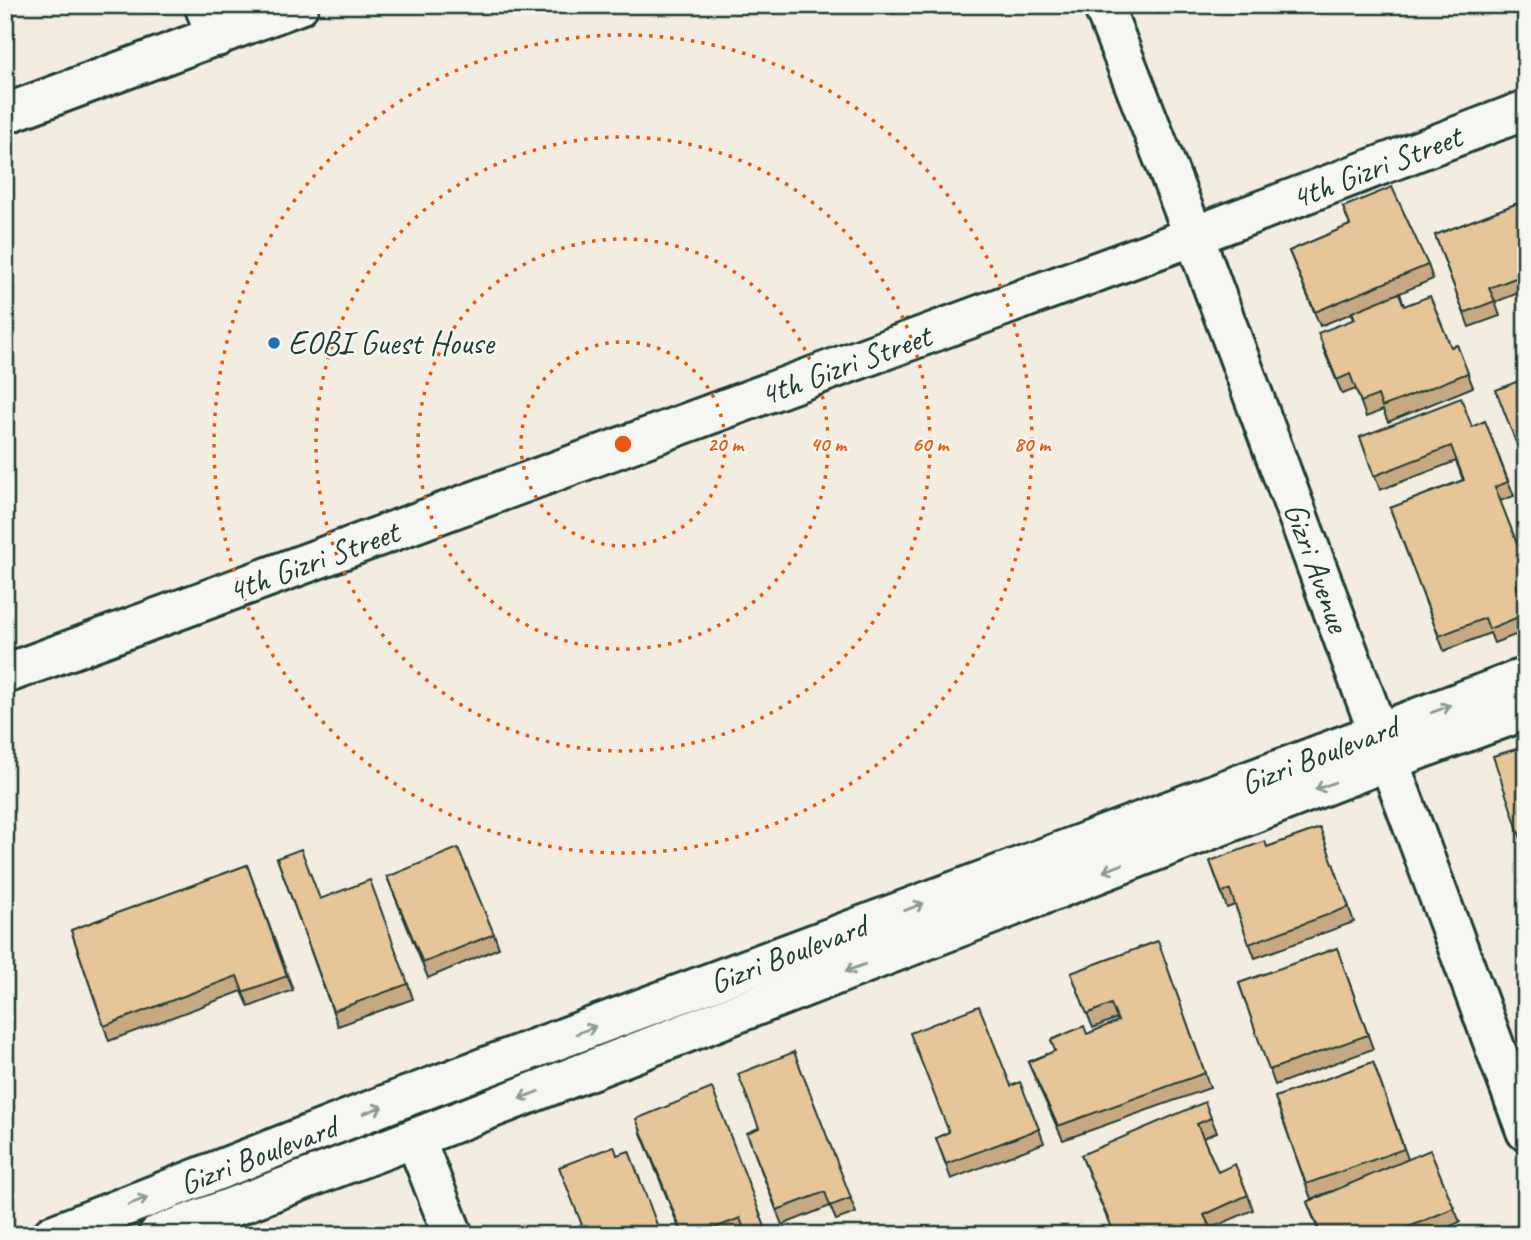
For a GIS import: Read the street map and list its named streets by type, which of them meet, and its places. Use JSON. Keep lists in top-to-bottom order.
{
  "streets": {
    "street": ["4th Gizri Street", "Gizri Avenue", "Gizri Boulevard"]
  },
  "crossings": [
    ["4th Gizri Street", "Gizri Avenue"],
    ["Gizri Avenue", "Gizri Boulevard"]
  ],
  "places": ["EOBI Guest House"],
  "rings": [
    "20 m",
    "40 m",
    "60 m",
    "80 m"
  ]
}
